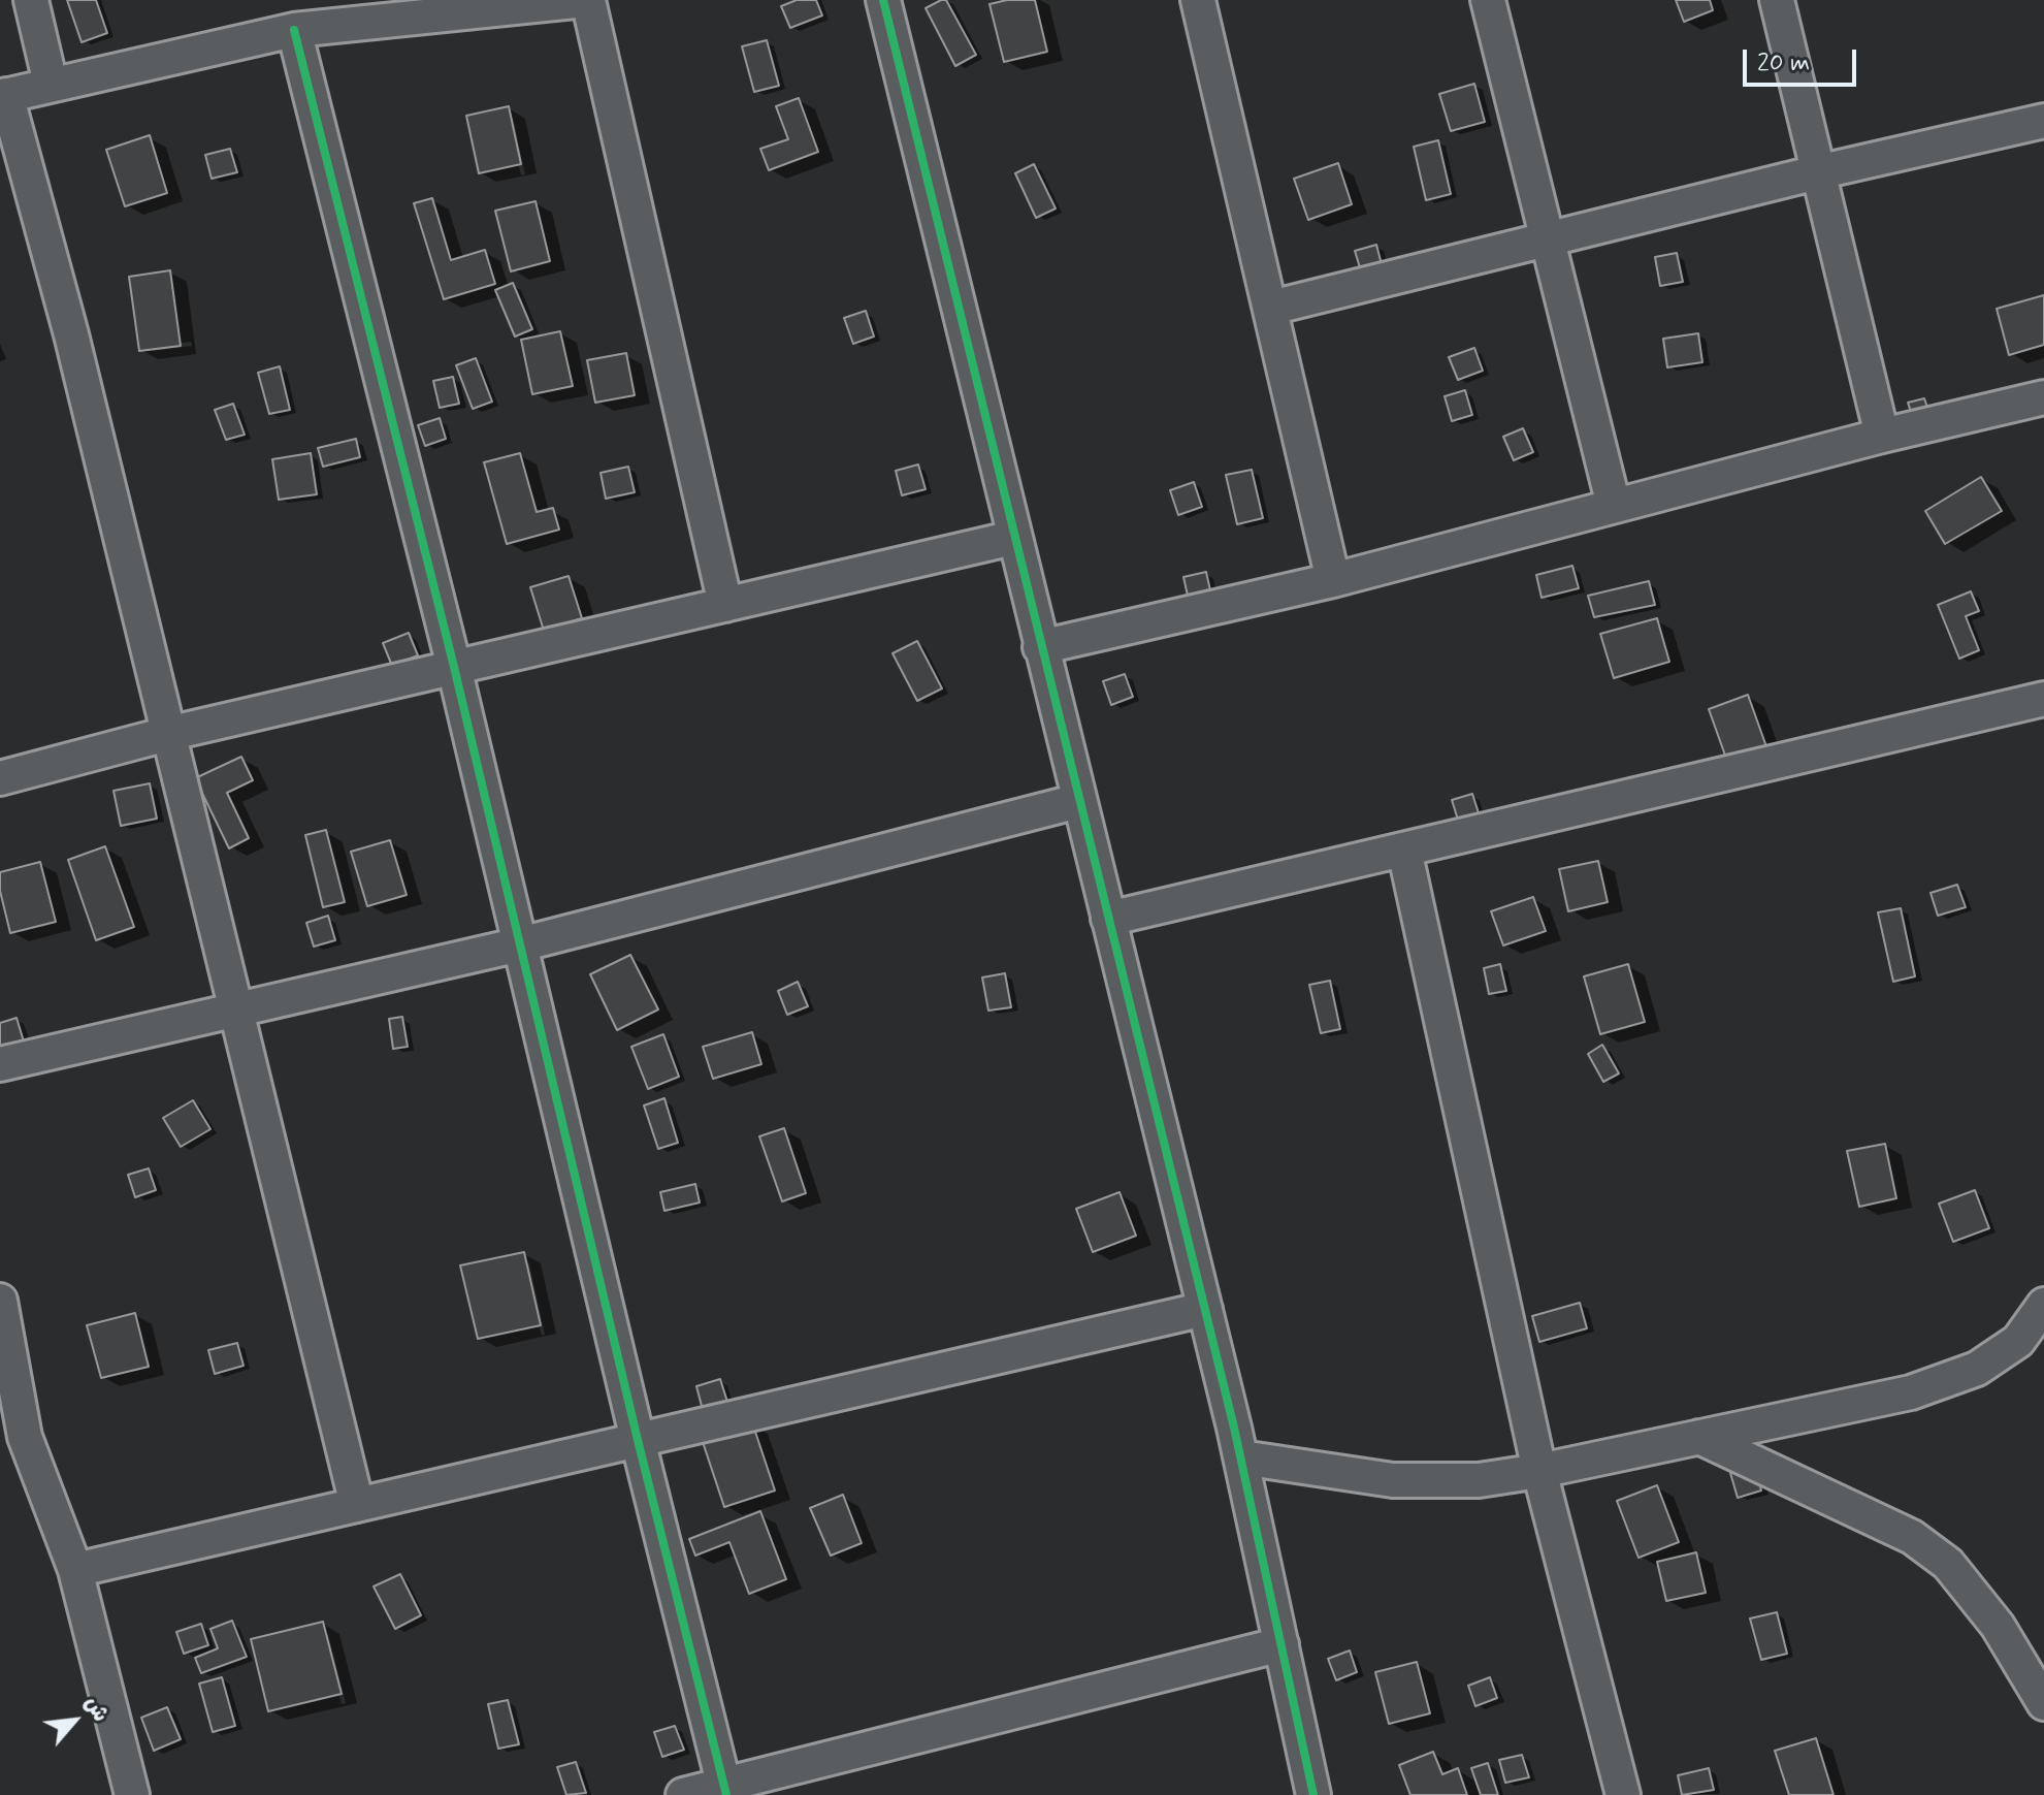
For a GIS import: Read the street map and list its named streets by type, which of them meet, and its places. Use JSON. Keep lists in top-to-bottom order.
{
  "scale_bar": "20 m",
  "north": "top right"
}
